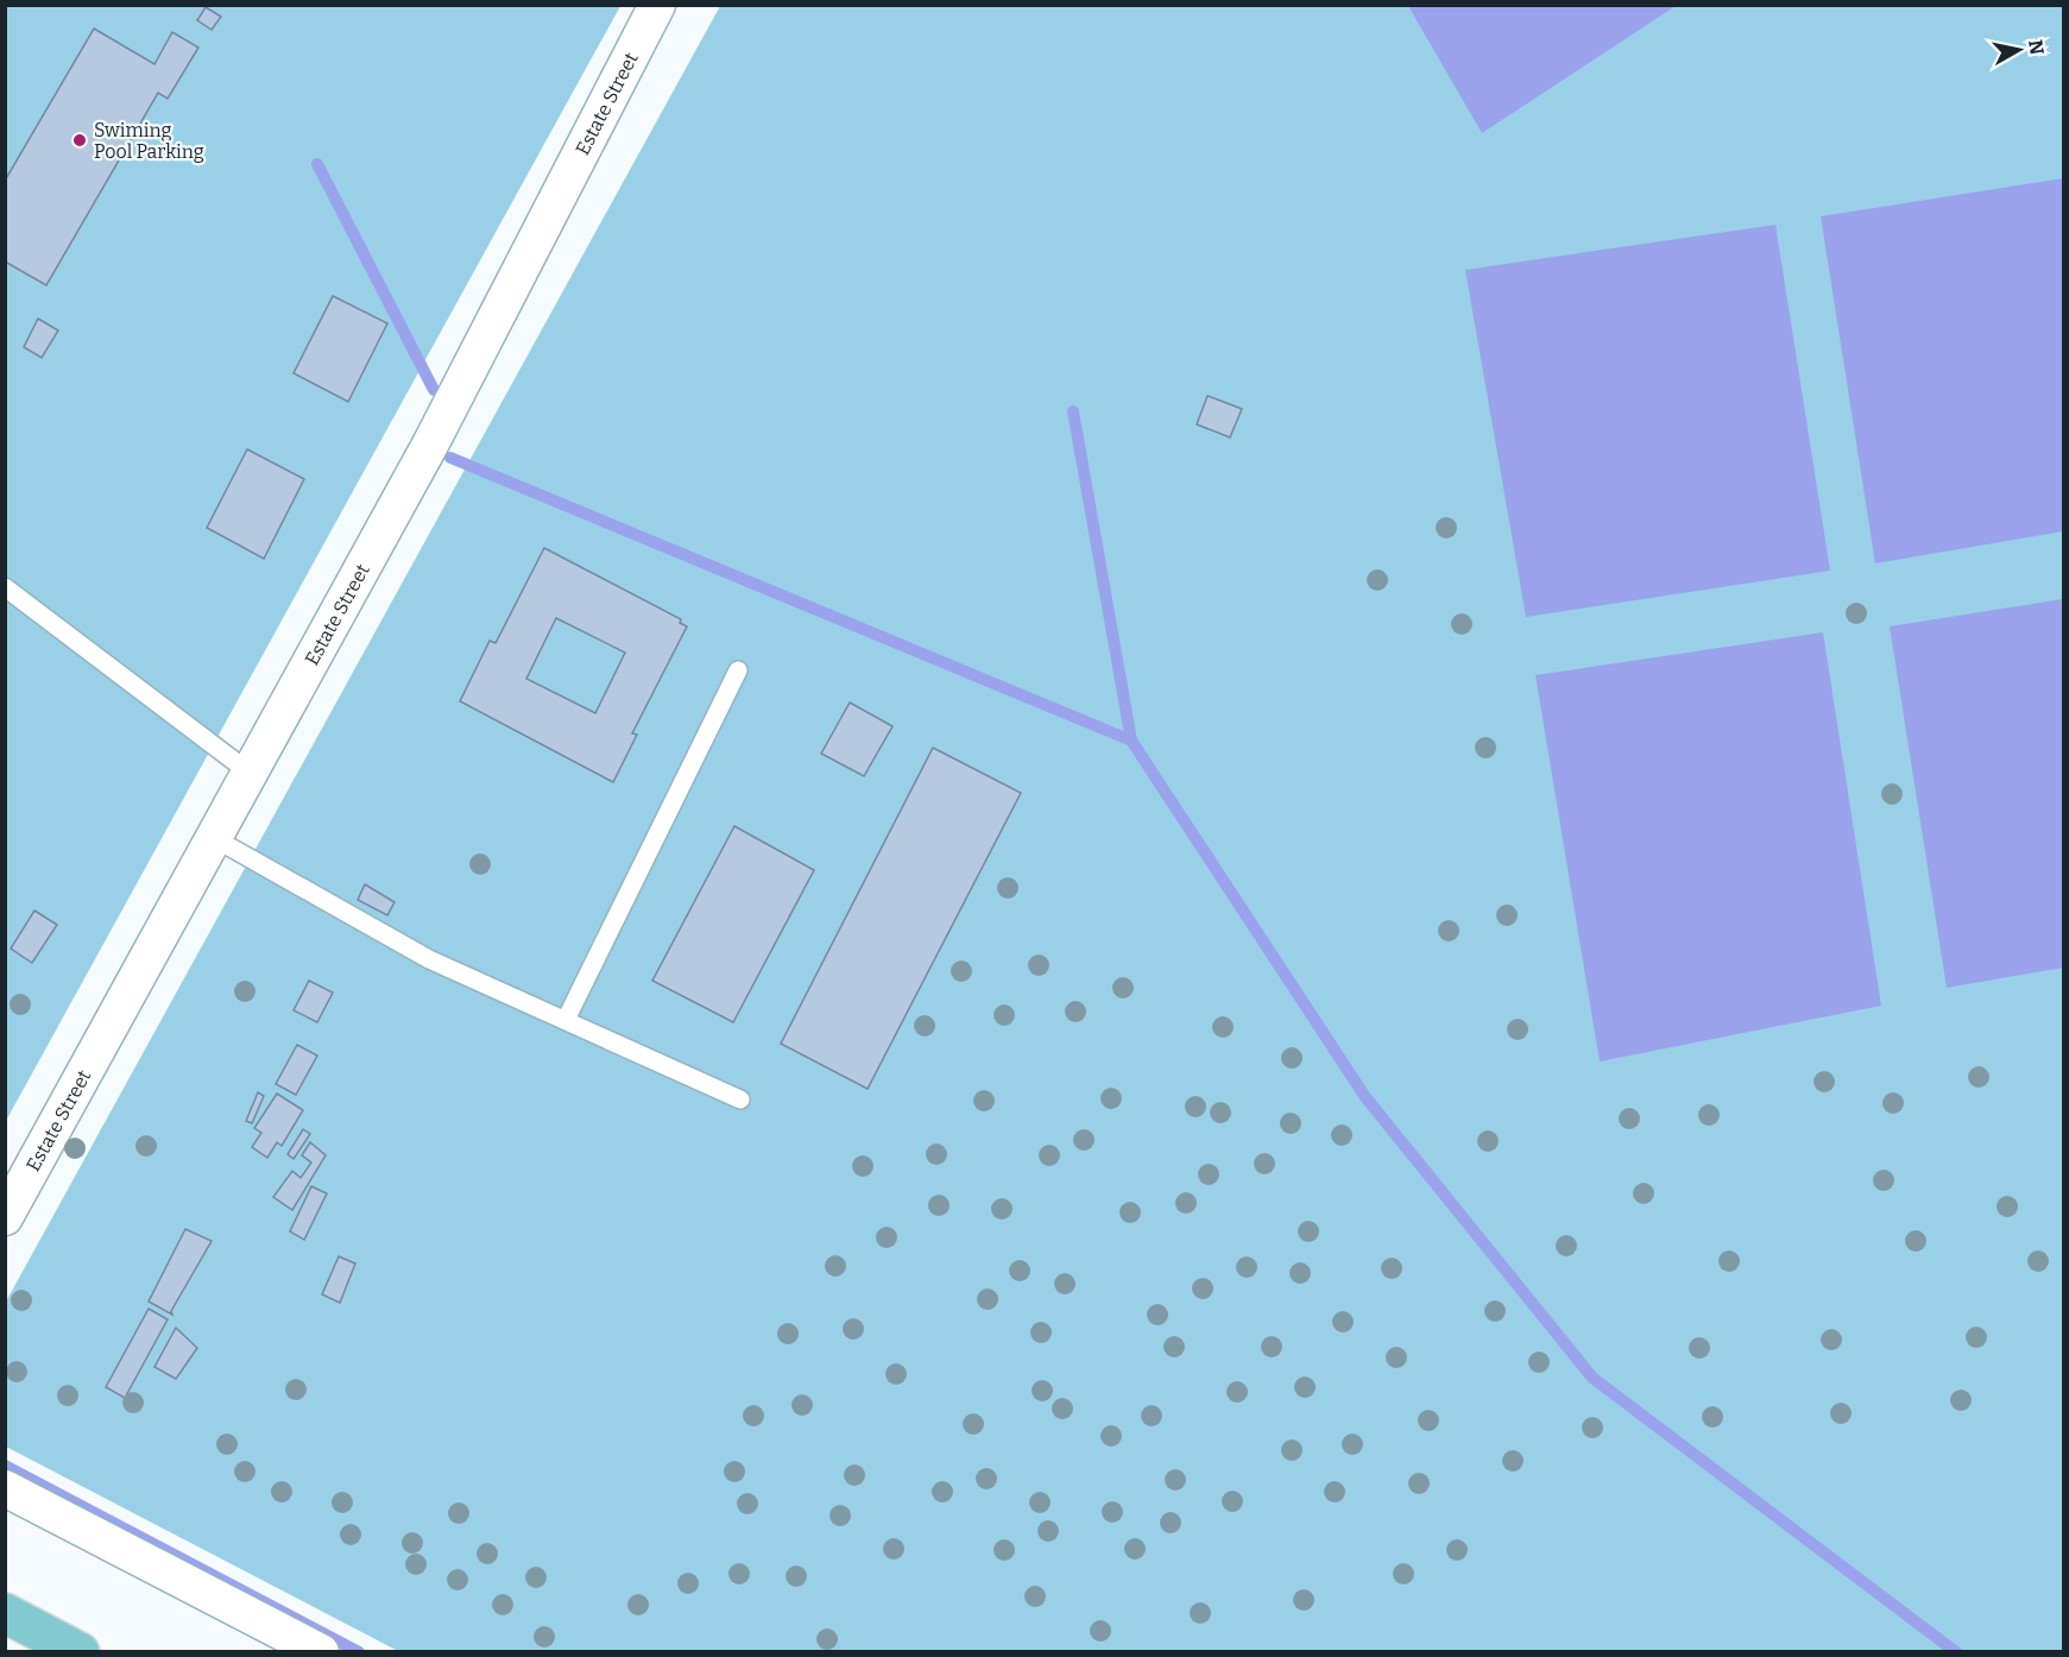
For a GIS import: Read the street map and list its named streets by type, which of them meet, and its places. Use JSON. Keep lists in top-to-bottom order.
{
  "streets": {
    "street": ["Estate Street"]
  },
  "places": ["Swiming Pool Parking"],
  "north": "right"
}
